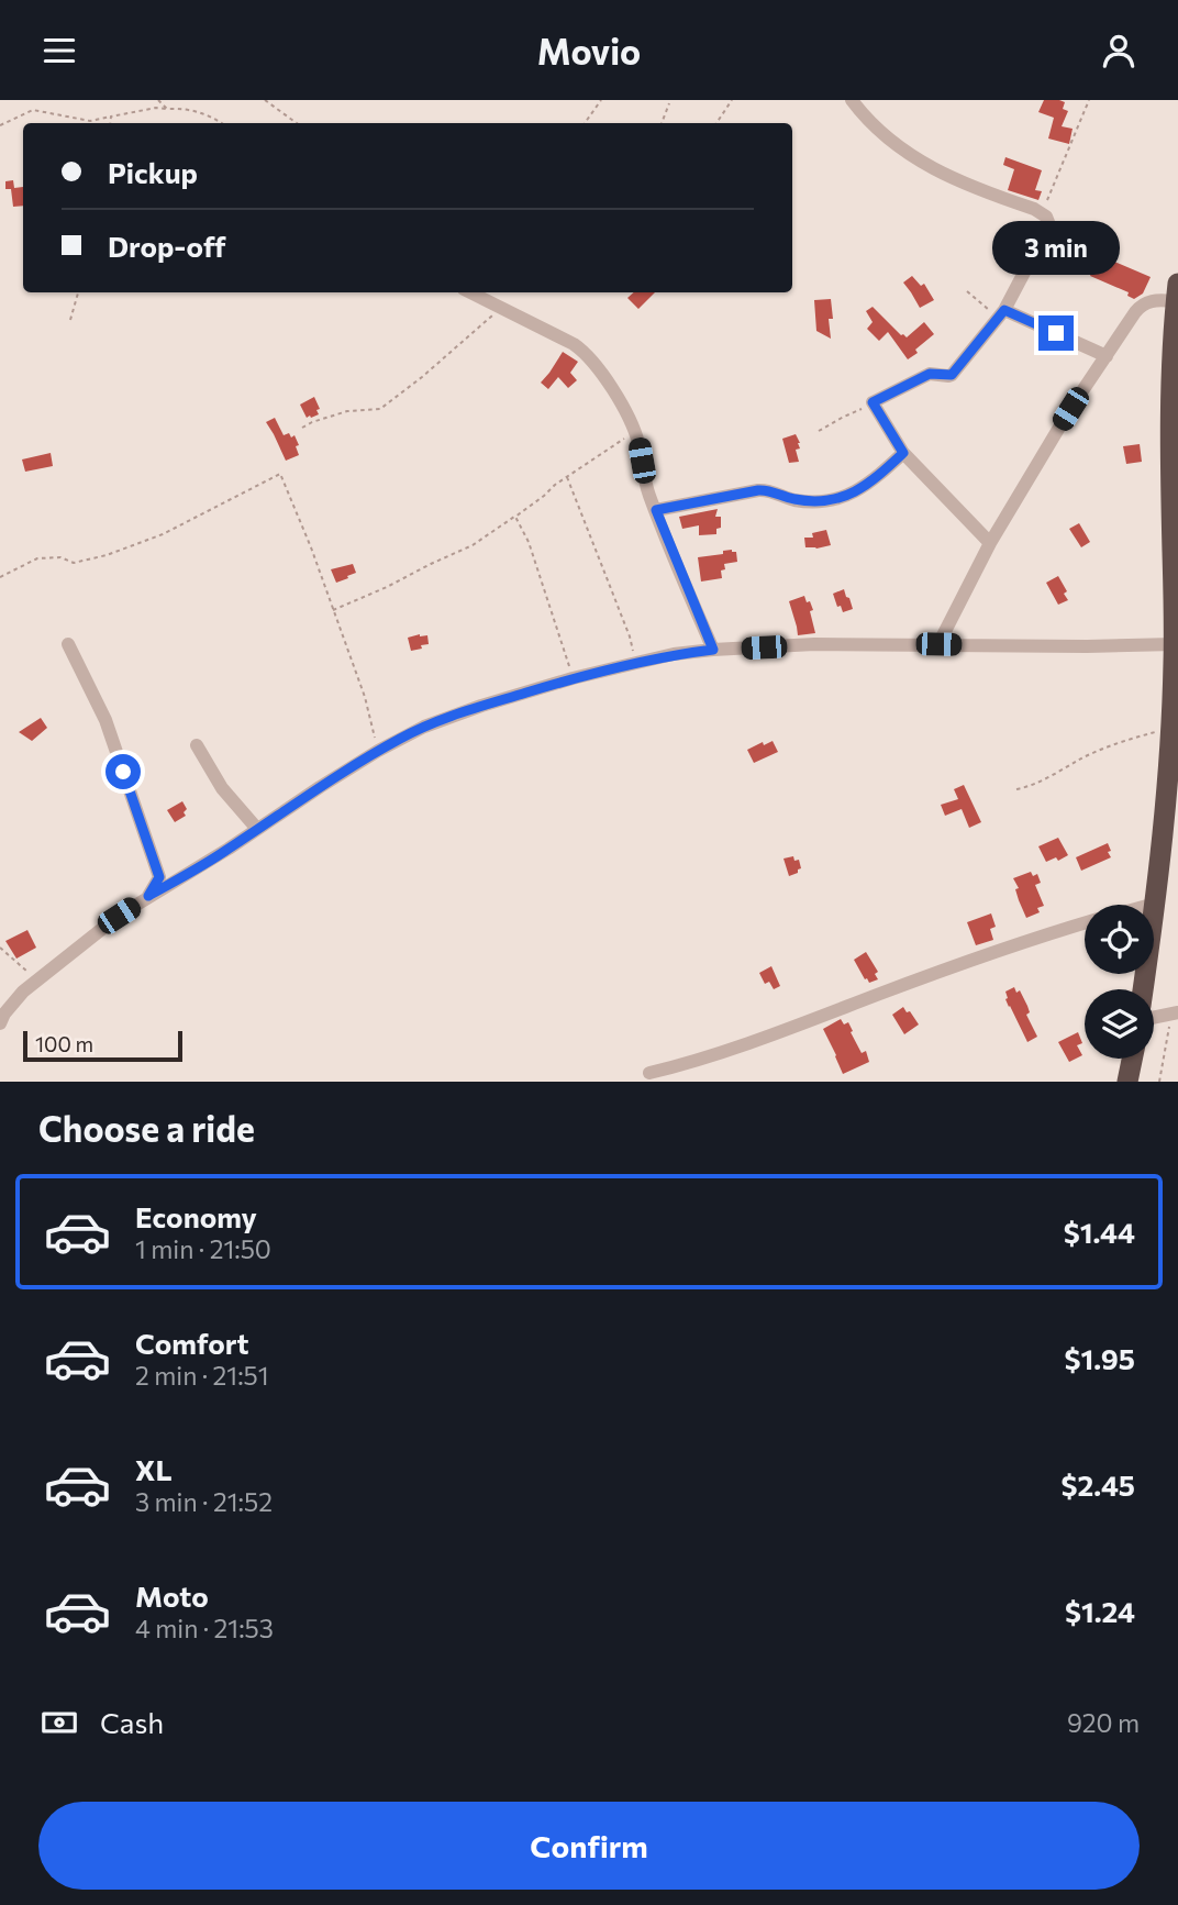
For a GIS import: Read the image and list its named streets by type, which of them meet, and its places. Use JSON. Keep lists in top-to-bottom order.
{
  "scale_bar": "100 m",
  "page": {
    "header": "Movio",
    "banner": ["Pickup", "Drop-off"],
    "bubble": "3 min",
    "scale": "100 m",
    "heading": "Choose a ride",
    "list": [
      {
        "name": "Economy",
        "note": "1 min · 21:50",
        "value": "$1.44"
      },
      {
        "name": "Comfort",
        "note": "2 min · 21:51",
        "value": "$1.95"
      },
      {
        "name": "XL",
        "note": "3 min · 21:52",
        "value": "$2.45"
      },
      {
        "name": "Moto",
        "note": "4 min · 21:53",
        "value": "$1.24"
      }
    ],
    "pay": ["Cash", "920 m"],
    "buttons": "Confirm"
  }
}
